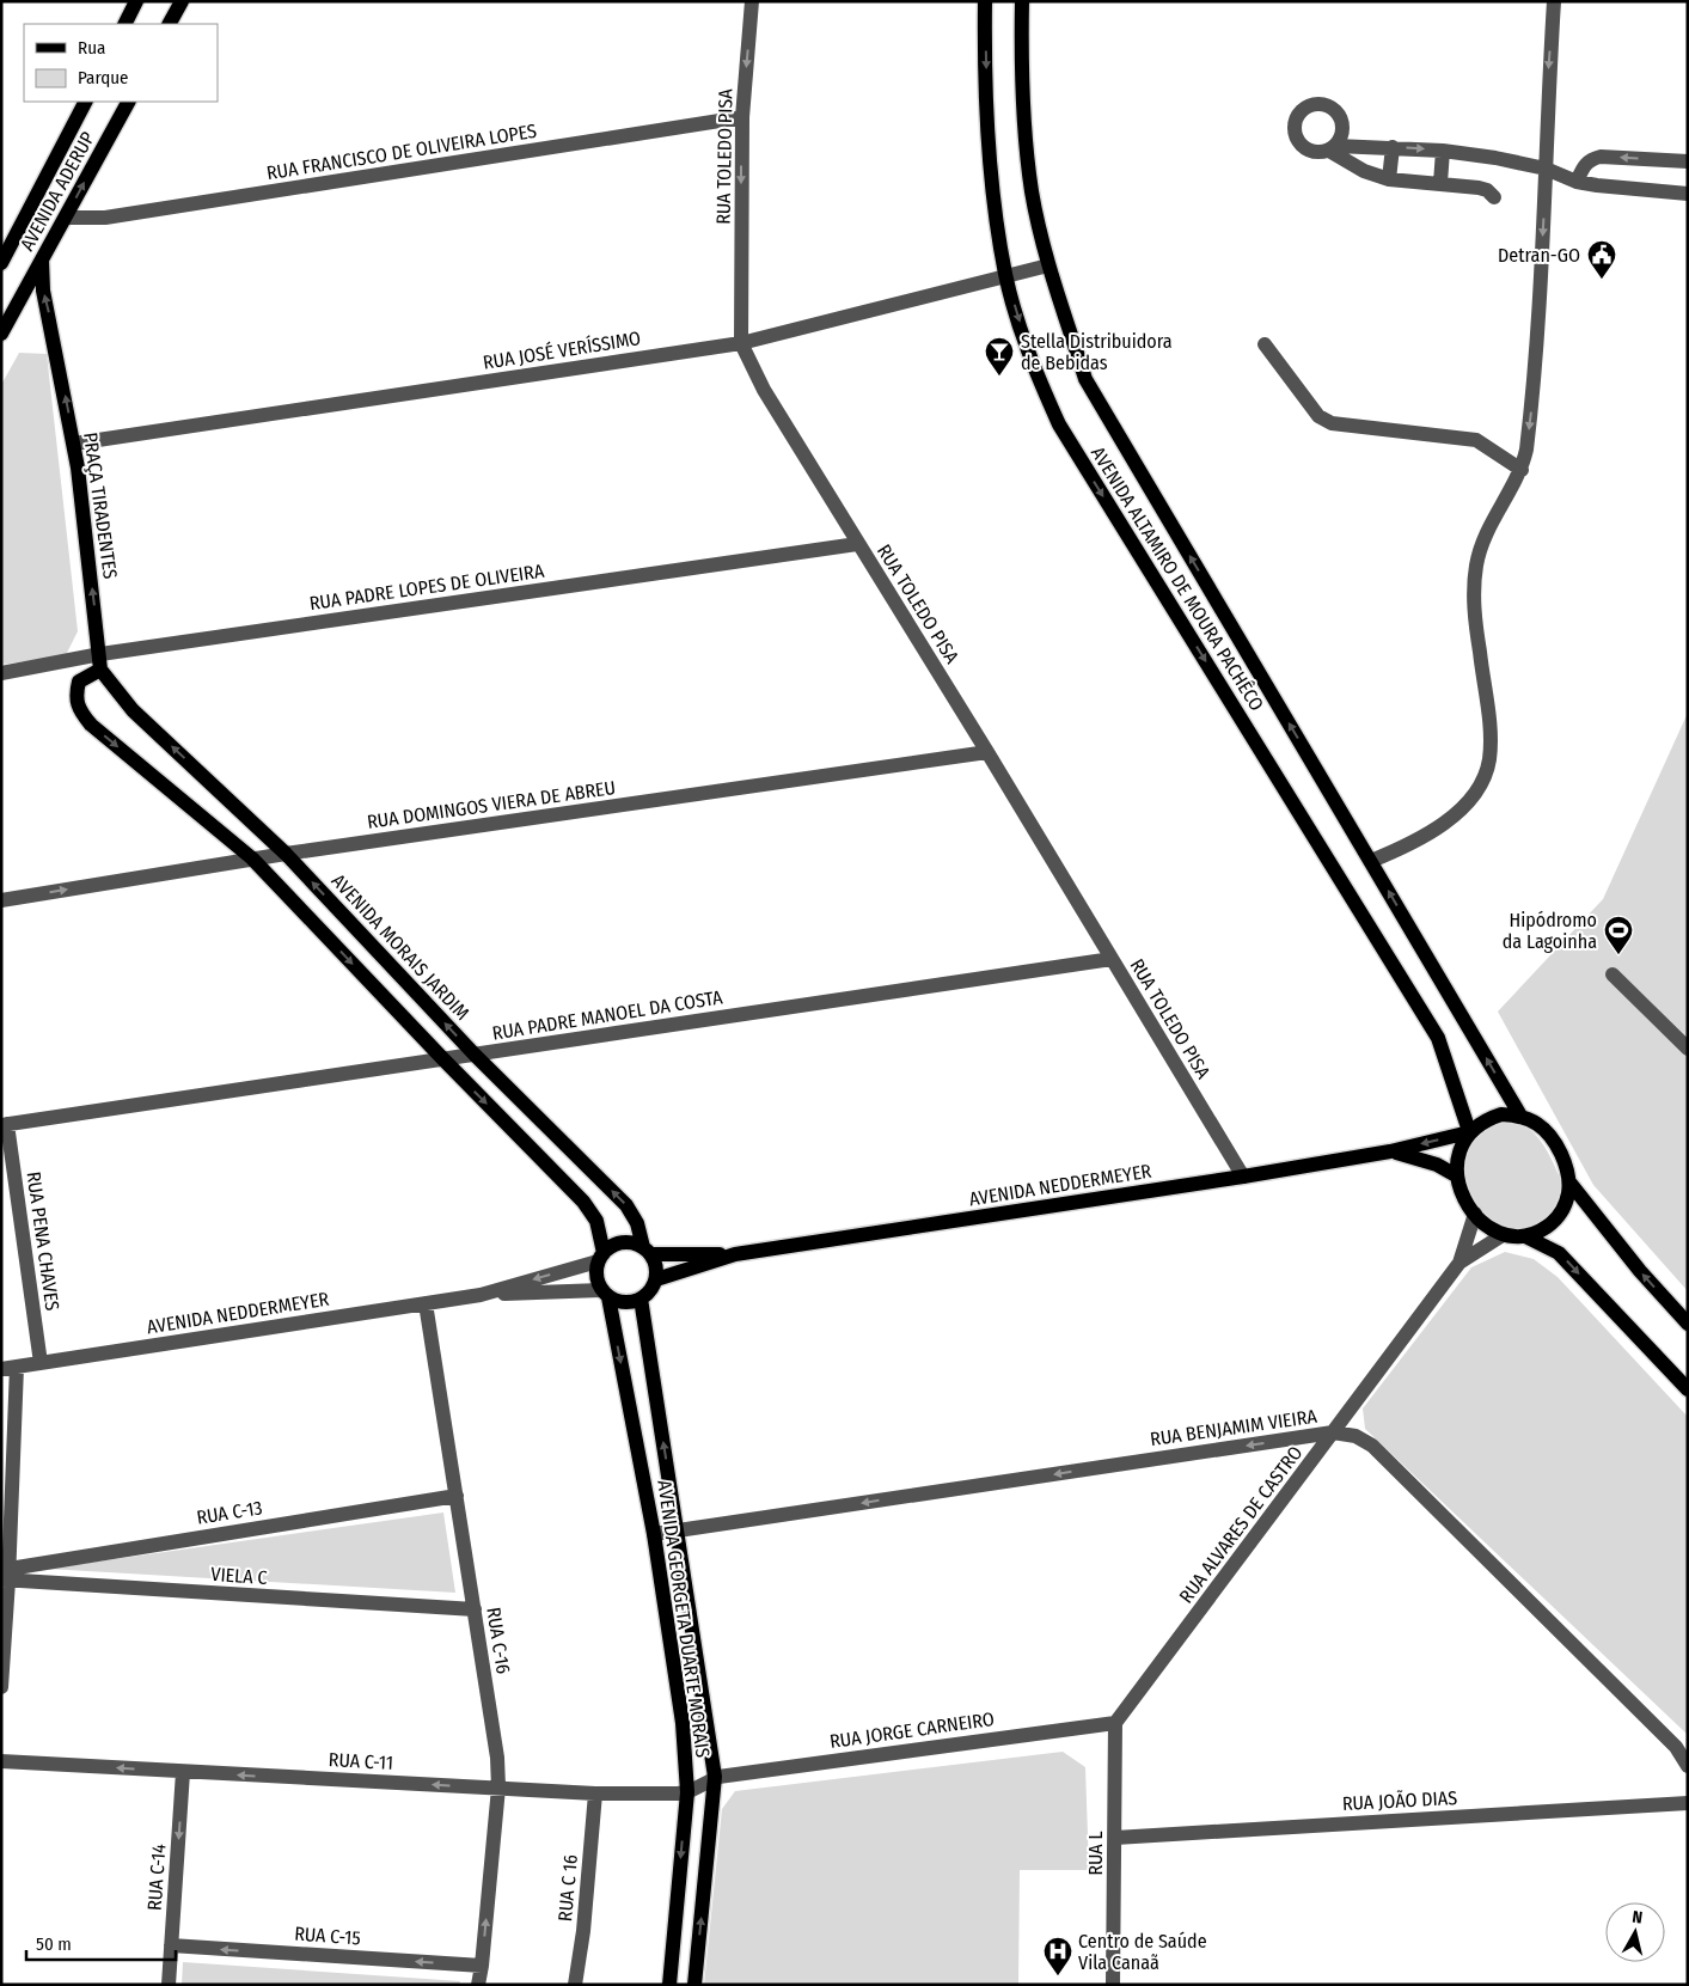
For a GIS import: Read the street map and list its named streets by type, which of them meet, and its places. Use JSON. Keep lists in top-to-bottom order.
{
  "streets": {
    "main road": [
      "AVENIDA ADERUP",
      "PRAÇA TIRADENTES",
      "AVENIDA ALTAMIRO DE MOURA PACHÊCO",
      "AVENIDA MORAIS JARDIM",
      "AVENIDA NEDDERMEYER",
      "AVENIDA GEORGETA DUARTE MORAIS"
    ],
    "street": [
      "RUA FRANCISCO DE OLIVEIRA LOPES",
      "RUA TOLEDO PISA",
      "RUA JOSÉ VERÍSSIMO",
      "RUA PADRE LOPES DE OLIVEIRA",
      "RUA DOMINGOS VIERA DE ABREU",
      "RUA PADRE MANOEL DA COSTA",
      "RUA PENA CHAVES",
      "RUA BENJAMIM VIEIRA",
      "RUA C-13",
      "RUA ALVARES DE CASTRO",
      "VIELA C",
      "RUA C-16",
      "RUA JORGE CARNEIRO",
      "RUA C-11",
      "RUA JOÃO DIAS",
      "RUA L",
      "RUA C-14",
      "RUA C 16",
      "RUA C-15"
    ]
  },
  "crossings": [
    ["RUA FRANCISCO DE OLIVEIRA LOPES", "RUA TOLEDO PISA"],
    ["RUA FRANCISCO DE OLIVEIRA LOPES", "AVENIDA ADERUP"],
    ["RUA TOLEDO PISA", "RUA JOSÉ VERÍSSIMO"],
    ["RUA TOLEDO PISA", "RUA PADRE LOPES DE OLIVEIRA"],
    ["RUA TOLEDO PISA", "RUA DOMINGOS VIERA DE ABREU"],
    ["RUA TOLEDO PISA", "RUA PADRE MANOEL DA COSTA"],
    ["RUA TOLEDO PISA", "AVENIDA NEDDERMEYER"],
    ["AVENIDA ADERUP", "PRAÇA TIRADENTES"],
    ["RUA JOSÉ VERÍSSIMO", "PRAÇA TIRADENTES"],
    ["RUA JOSÉ VERÍSSIMO", "AVENIDA ALTAMIRO DE MOURA PACHÊCO"],
    ["PRAÇA TIRADENTES", "RUA PADRE LOPES DE OLIVEIRA"],
    ["PRAÇA TIRADENTES", "AVENIDA MORAIS JARDIM"],
    ["AVENIDA ALTAMIRO DE MOURA PACHÊCO", "AVENIDA NEDDERMEYER"],
    ["AVENIDA ALTAMIRO DE MOURA PACHÊCO", "RUA ALVARES DE CASTRO"],
    ["RUA PADRE LOPES DE OLIVEIRA", "AVENIDA MORAIS JARDIM"],
    ["RUA DOMINGOS VIERA DE ABREU", "AVENIDA MORAIS JARDIM"],
    ["AVENIDA MORAIS JARDIM", "RUA PADRE MANOEL DA COSTA"],
    ["AVENIDA MORAIS JARDIM", "AVENIDA NEDDERMEYER"],
    ["AVENIDA MORAIS JARDIM", "AVENIDA GEORGETA DUARTE MORAIS"],
    ["RUA PADRE MANOEL DA COSTA", "RUA PENA CHAVES"],
    ["AVENIDA NEDDERMEYER", "RUA PENA CHAVES"],
    ["AVENIDA NEDDERMEYER", "RUA ALVARES DE CASTRO"],
    ["AVENIDA NEDDERMEYER", "AVENIDA GEORGETA DUARTE MORAIS"],
    ["AVENIDA NEDDERMEYER", "RUA C-16"],
    ["RUA BENJAMIM VIEIRA", "RUA ALVARES DE CASTRO"],
    ["RUA BENJAMIM VIEIRA", "AVENIDA GEORGETA DUARTE MORAIS"],
    ["RUA C-13", "VIELA C"],
    ["RUA C-13", "RUA C-16"],
    ["RUA ALVARES DE CASTRO", "RUA JORGE CARNEIRO"],
    ["RUA ALVARES DE CASTRO", "RUA L"],
    ["VIELA C", "RUA C-16"],
    ["AVENIDA GEORGETA DUARTE MORAIS", "RUA JORGE CARNEIRO"],
    ["AVENIDA GEORGETA DUARTE MORAIS", "RUA C-11"],
    ["RUA C-16", "RUA C-11"],
    ["RUA C-16", "RUA C-15"],
    ["RUA JORGE CARNEIRO", "RUA C-11"],
    ["RUA JORGE CARNEIRO", "RUA L"],
    ["RUA C-11", "RUA C-14"],
    ["RUA C-11", "RUA C 16"],
    ["RUA JOÃO DIAS", "RUA L"],
    ["RUA C-14", "RUA C-15"]
  ],
  "one_way": [
    "PRAÇA TIRADENTES",
    "RUA BENJAMIM VIEIRA",
    "RUA C-11",
    "RUA C-14",
    "RUA C-15"
  ],
  "places": {
    "public building": ["Detran-GO"],
    "bar": ["Stella Distribuidora de Bebidas"],
    "sports": ["Hipódromo da Lagoinha"],
    "hospital": ["Centro de Saúde Vila Canaã"]
  },
  "legend": ["Rua", "Parque"],
  "scale_bar": "50 m",
  "north": "top"
}
